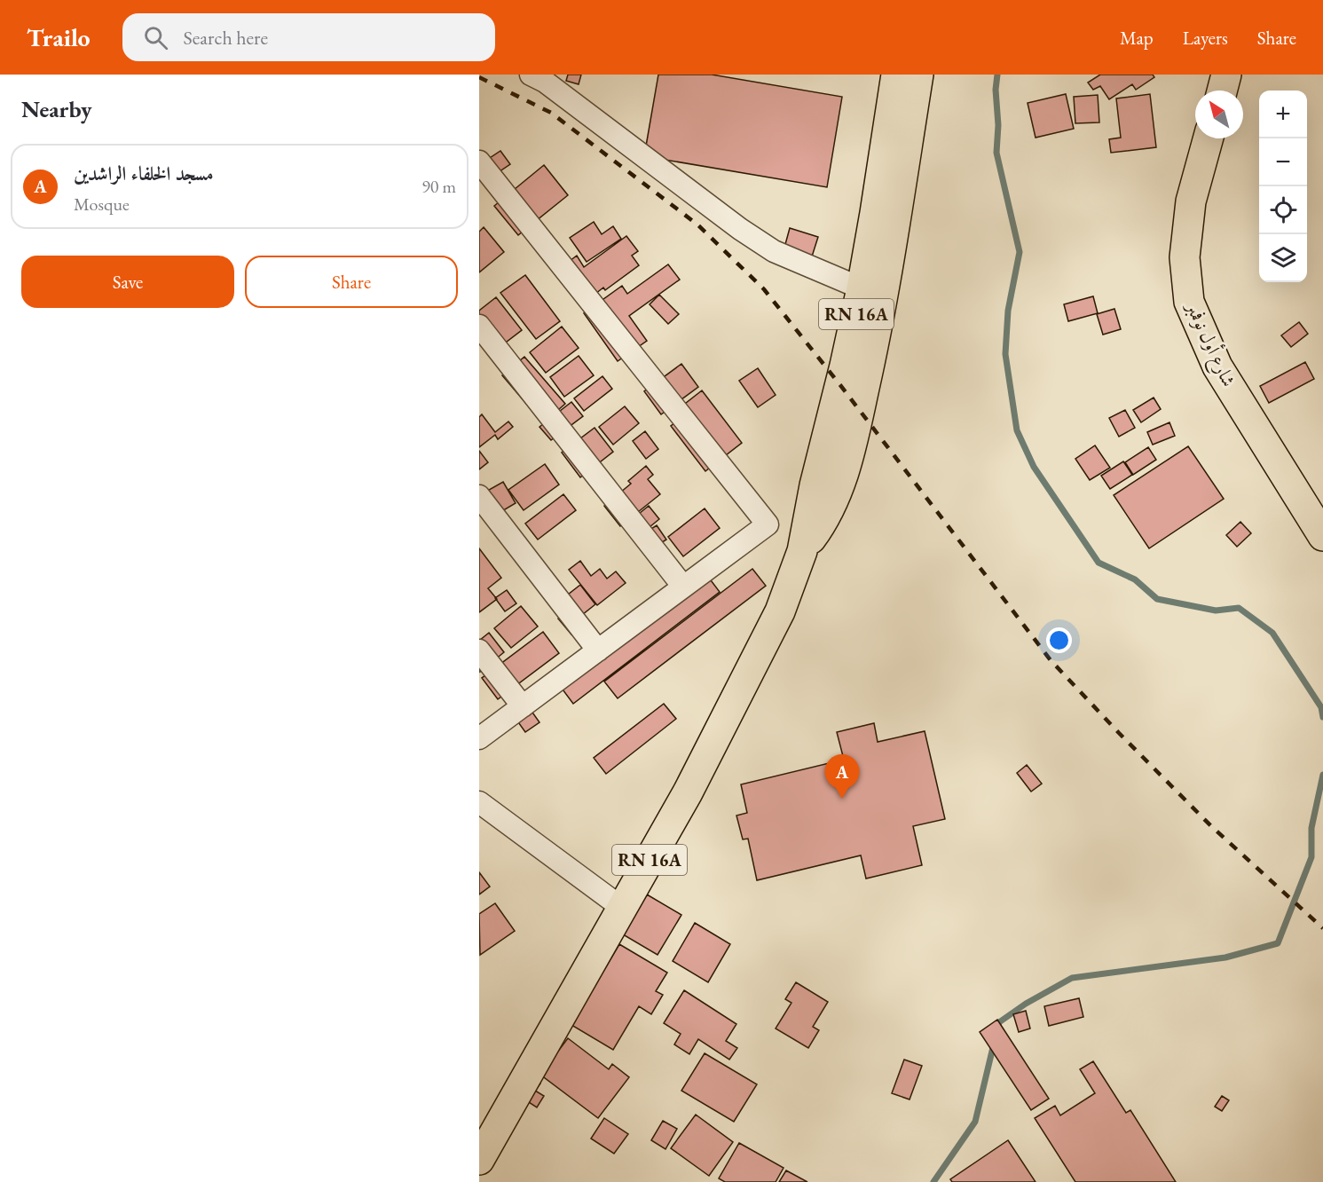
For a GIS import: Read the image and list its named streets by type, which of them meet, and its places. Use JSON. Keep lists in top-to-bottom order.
{
  "streets": {
    "main road": ["RN 16A", "شارع أول نوفمبر"]
  },
  "north": "top left",
  "page": {
    "header": "Trailo",
    "search": "Search here",
    "nav": ["Map", "Layers", "Share"],
    "heading": "Nearby",
    "map_buttons": ["+", "−"],
    "list": [
      {
        "mark": "A",
        "name": "مسجد الخلفاء الراشدين",
        "note": "Mosque",
        "value": "90 m"
      }
    ],
    "buttons": ["Save", "Share"],
    "pins": "A"
  }
}
